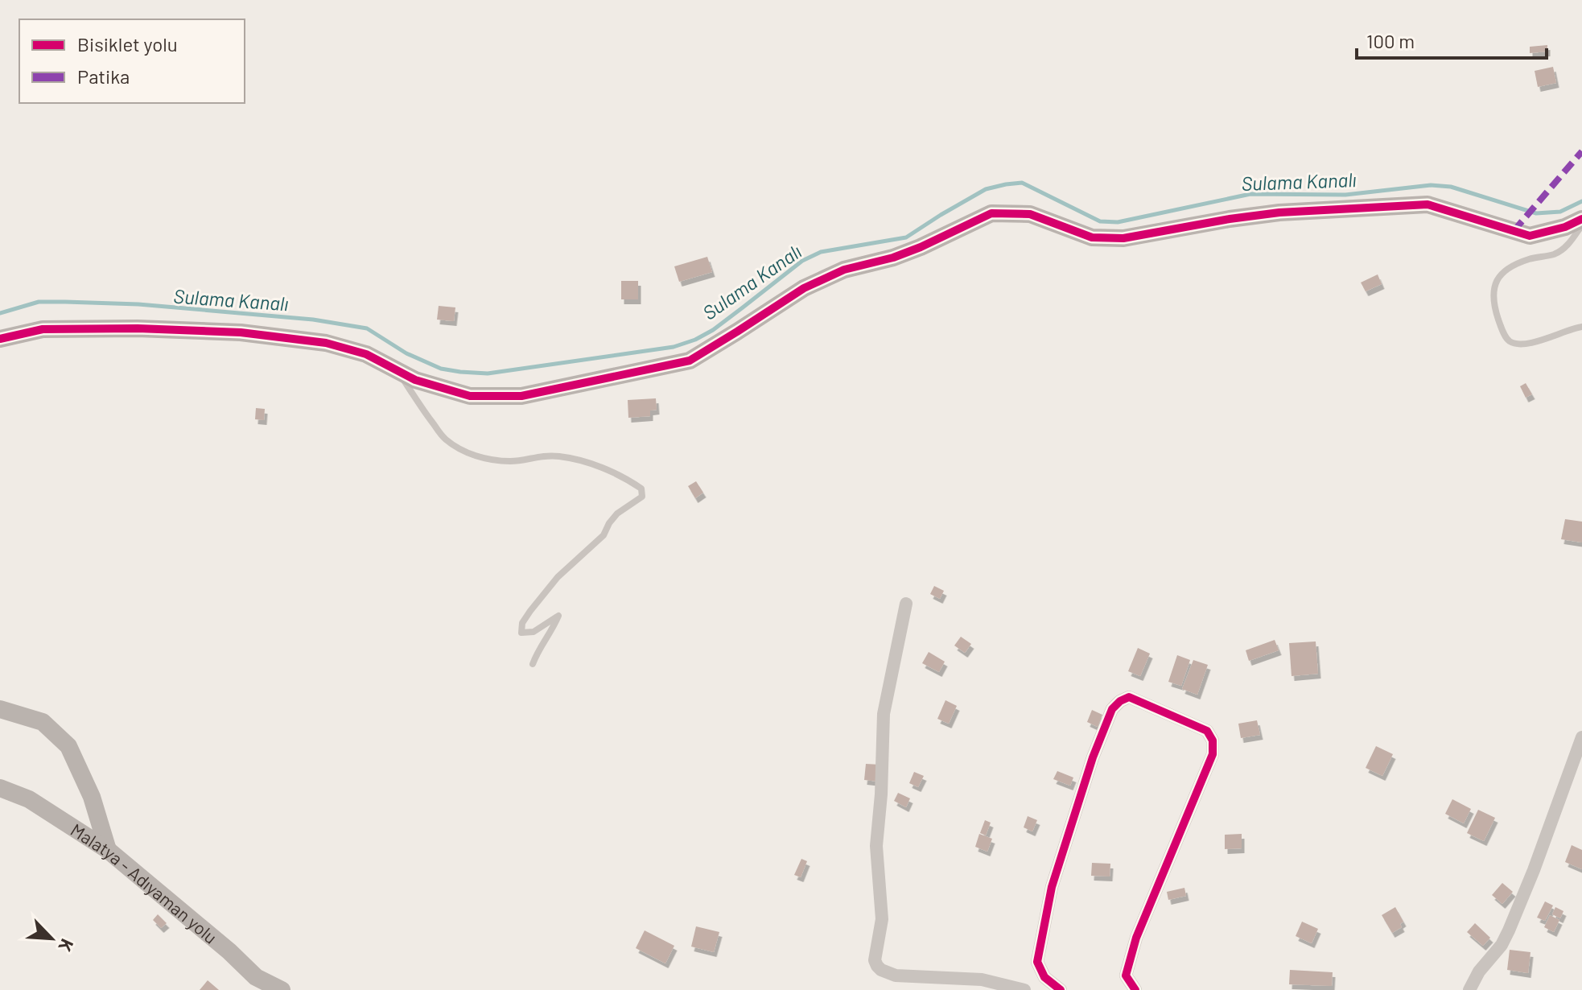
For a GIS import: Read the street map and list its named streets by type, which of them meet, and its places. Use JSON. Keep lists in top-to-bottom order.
{
  "streets": {
    "street": ["Malatya - Adıyaman yolu"]
  },
  "water": ["Sulama Kanalı"],
  "legend": ["Bisiklet yolu", "Patika"],
  "scale_bar": "100 m",
  "north": "bottom right"
}
